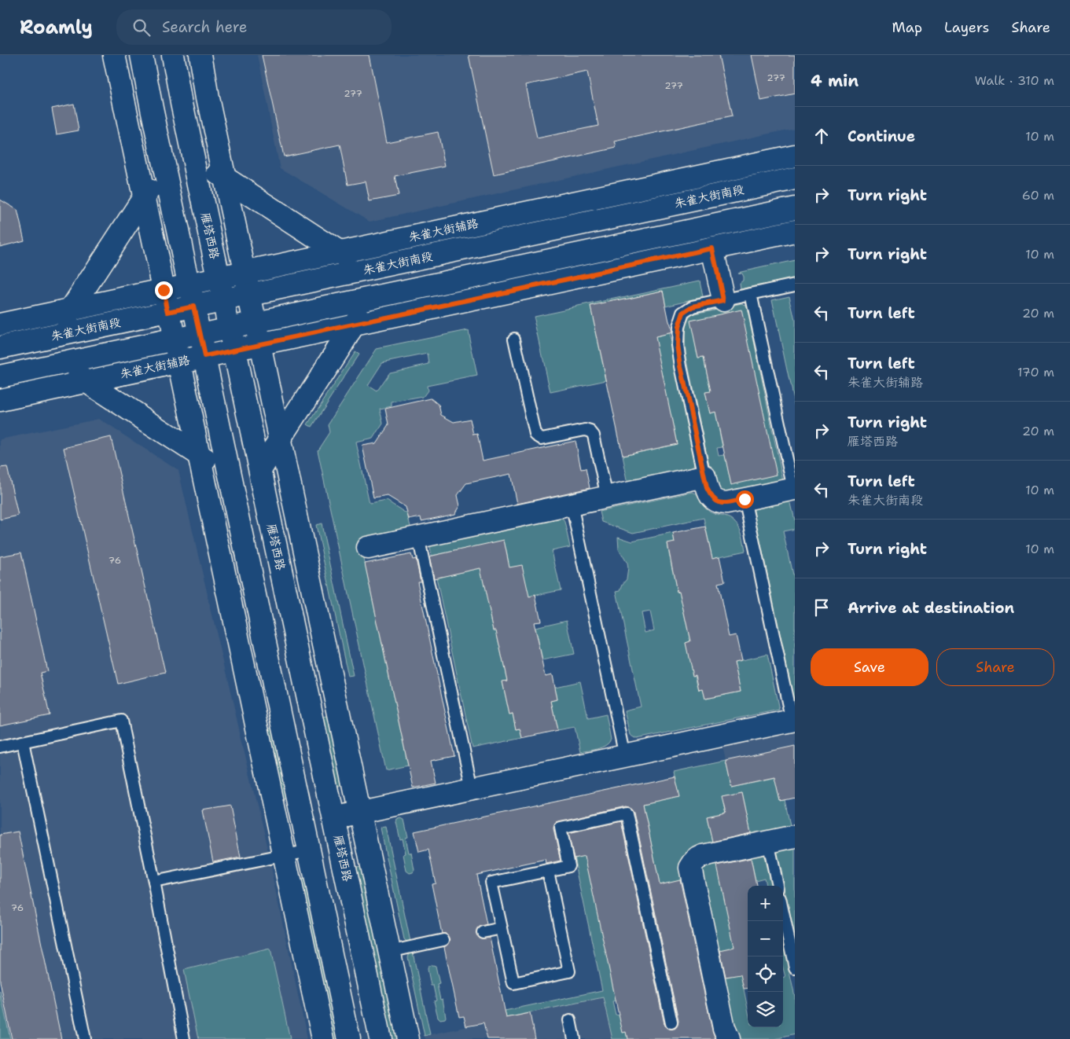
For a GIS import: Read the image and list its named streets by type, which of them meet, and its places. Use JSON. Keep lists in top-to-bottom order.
{
  "streets": {
    "street": ["朱雀大街南段", "朱雀大街辅路", "雁塔西路"]
  },
  "crossings": [
    ["朱雀大街南段", "雁塔西路"],
    ["朱雀大街辅路", "雁塔西路"]
  ],
  "house_numbers": [
    "277",
    "277",
    "277",
    "76",
    "76"
  ],
  "page": {
    "header": "Roamly",
    "search": "Search here",
    "nav": ["Map", "Layers", "Share"],
    "heading": ["4 min", "Walk · 310 m"],
    "list": [
      ["Continue", "10 m"],
      ["Turn right", "60 m"],
      ["Turn right", "10 m"],
      ["Turn left", "20 m"],
      ["Turn left", "朱雀大街辅路", "170 m"],
      ["Turn right", "雁塔西路", "20 m"],
      ["Turn left", "朱雀大街南段", "10 m"],
      ["Turn right", "10 m"],
      "Arrive at destination"
    ],
    "buttons": ["Save", "Share"],
    "map_buttons": ["+", "−"]
  }
}
